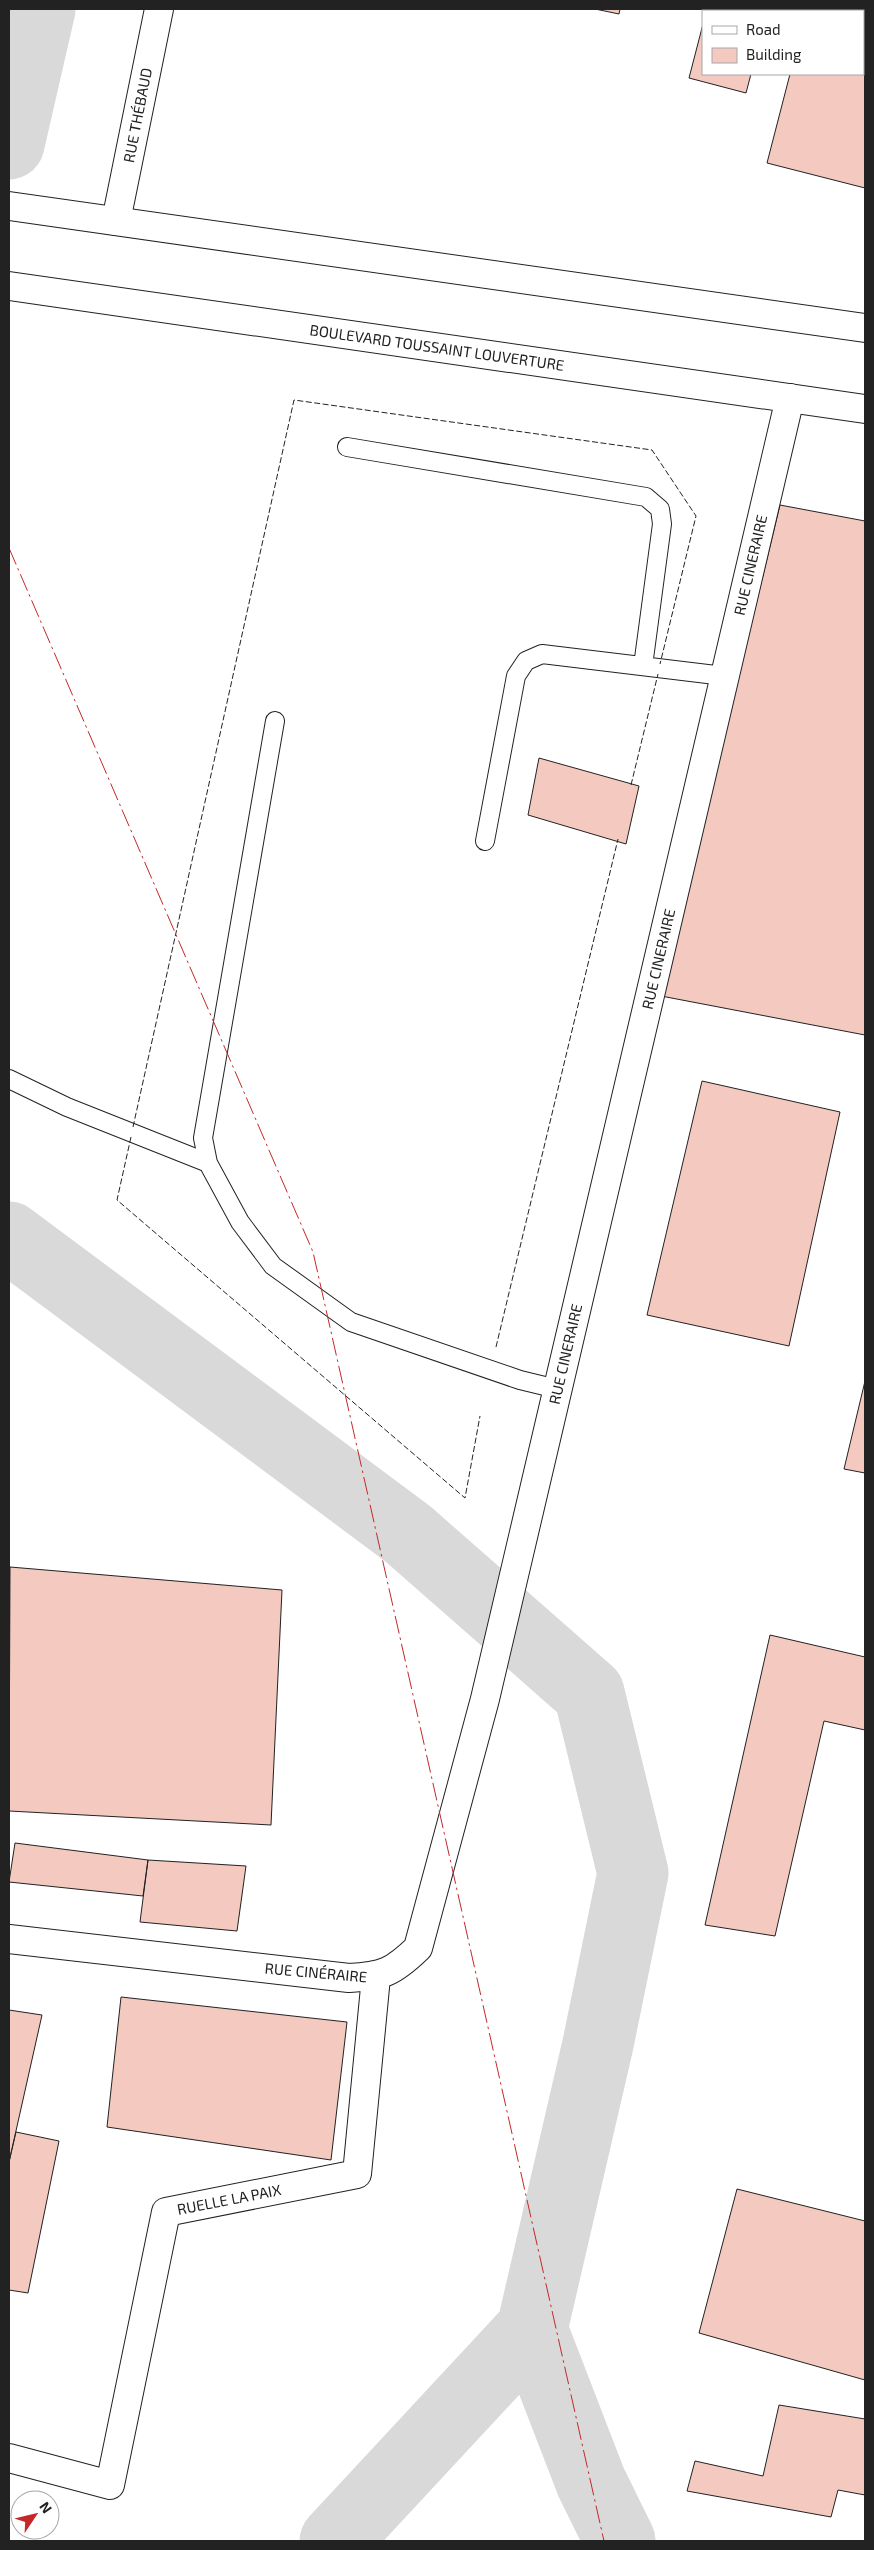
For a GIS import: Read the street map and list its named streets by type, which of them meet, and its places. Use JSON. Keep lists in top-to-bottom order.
{
  "streets": {
    "street": [
      "RUE THÉBAUD",
      "BOULEVARD TOUSSAINT LOUVERTURE",
      "RUE CINERAIRE",
      "RUE CINÉRAIRE",
      "RUELLE LA PAIX"
    ]
  },
  "crossings": [
    ["BOULEVARD TOUSSAINT LOUVERTURE", "RUE CINERAIRE"],
    ["RUE CINERAIRE", "RUE CINÉRAIRE"],
    ["RUE CINÉRAIRE", "RUELLE LA PAIX"]
  ],
  "legend": ["Road", "Building"],
  "north": "top right"
}
